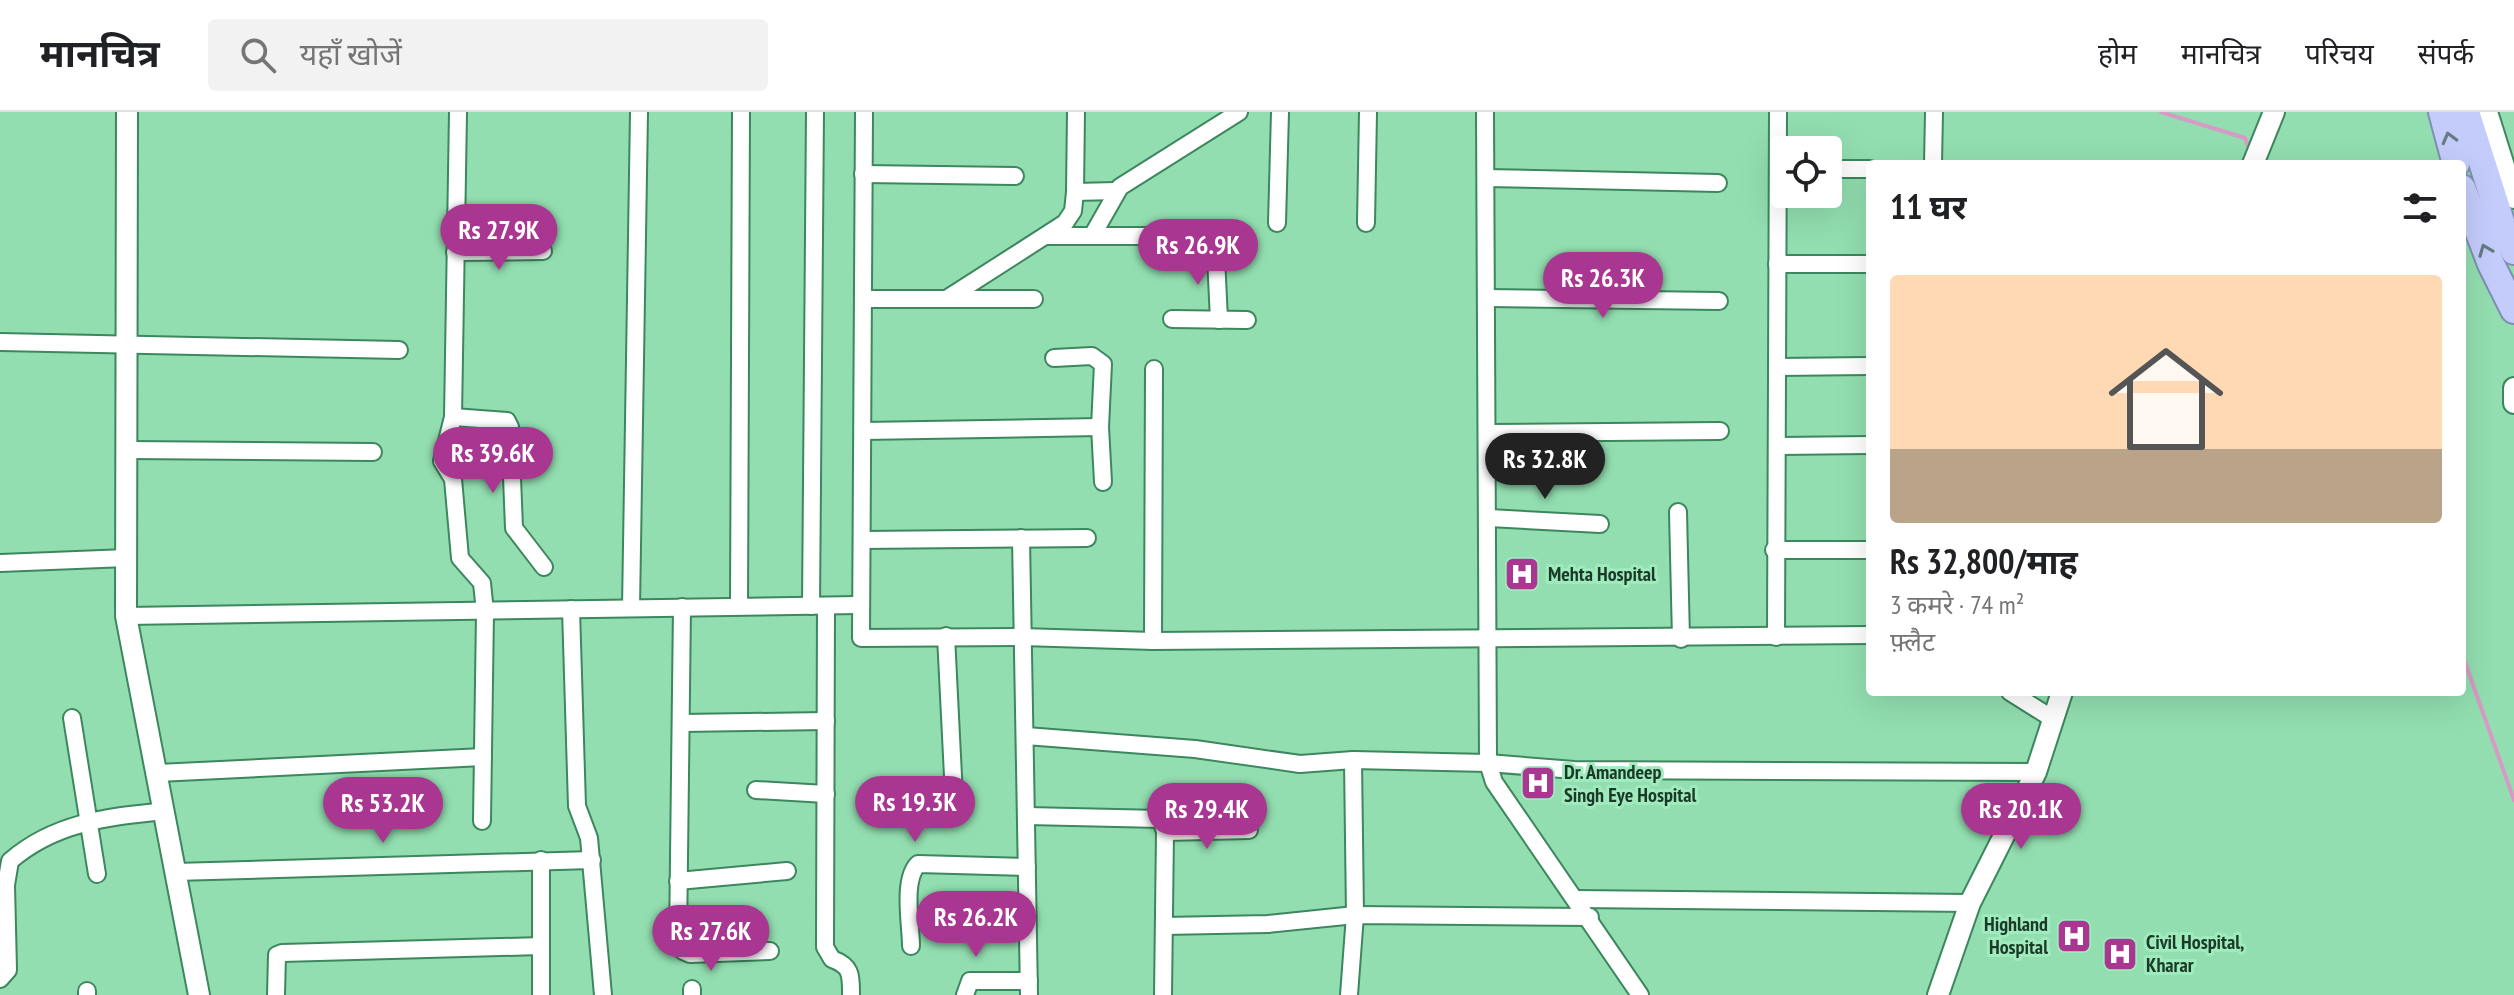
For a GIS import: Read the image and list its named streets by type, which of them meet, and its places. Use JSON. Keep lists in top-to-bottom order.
{
  "places": {
    "hospital": [
      "Mehta Hospital",
      "Dr. Amandeep Singh Eye Hospital",
      "Highland Hospital",
      "Civil Hospital, Kharar"
    ]
  },
  "page": {
    "header": "मानचित्र",
    "search": "यहाँ खोजें",
    "nav": [
      "होम",
      "मानचित्र",
      "परिचय",
      "संपर्क"
    ],
    "heading": "11 घर",
    "price": [
      "Rs 27.9K",
      "Rs 26.9K",
      "Rs 26.3K",
      "Rs 39.6K",
      "Rs 32.8K",
      "Rs 19.3K",
      "Rs 53.2K",
      "Rs 29.4K",
      "Rs 20.1K",
      "Rs 26.2K",
      "Rs 27.6K"
    ],
    "list": [
      {
        "name": "Rs 32,800/माह",
        "note": "3 कमरे · 74 m² · फ़्लैट"
      }
    ]
  }
}
